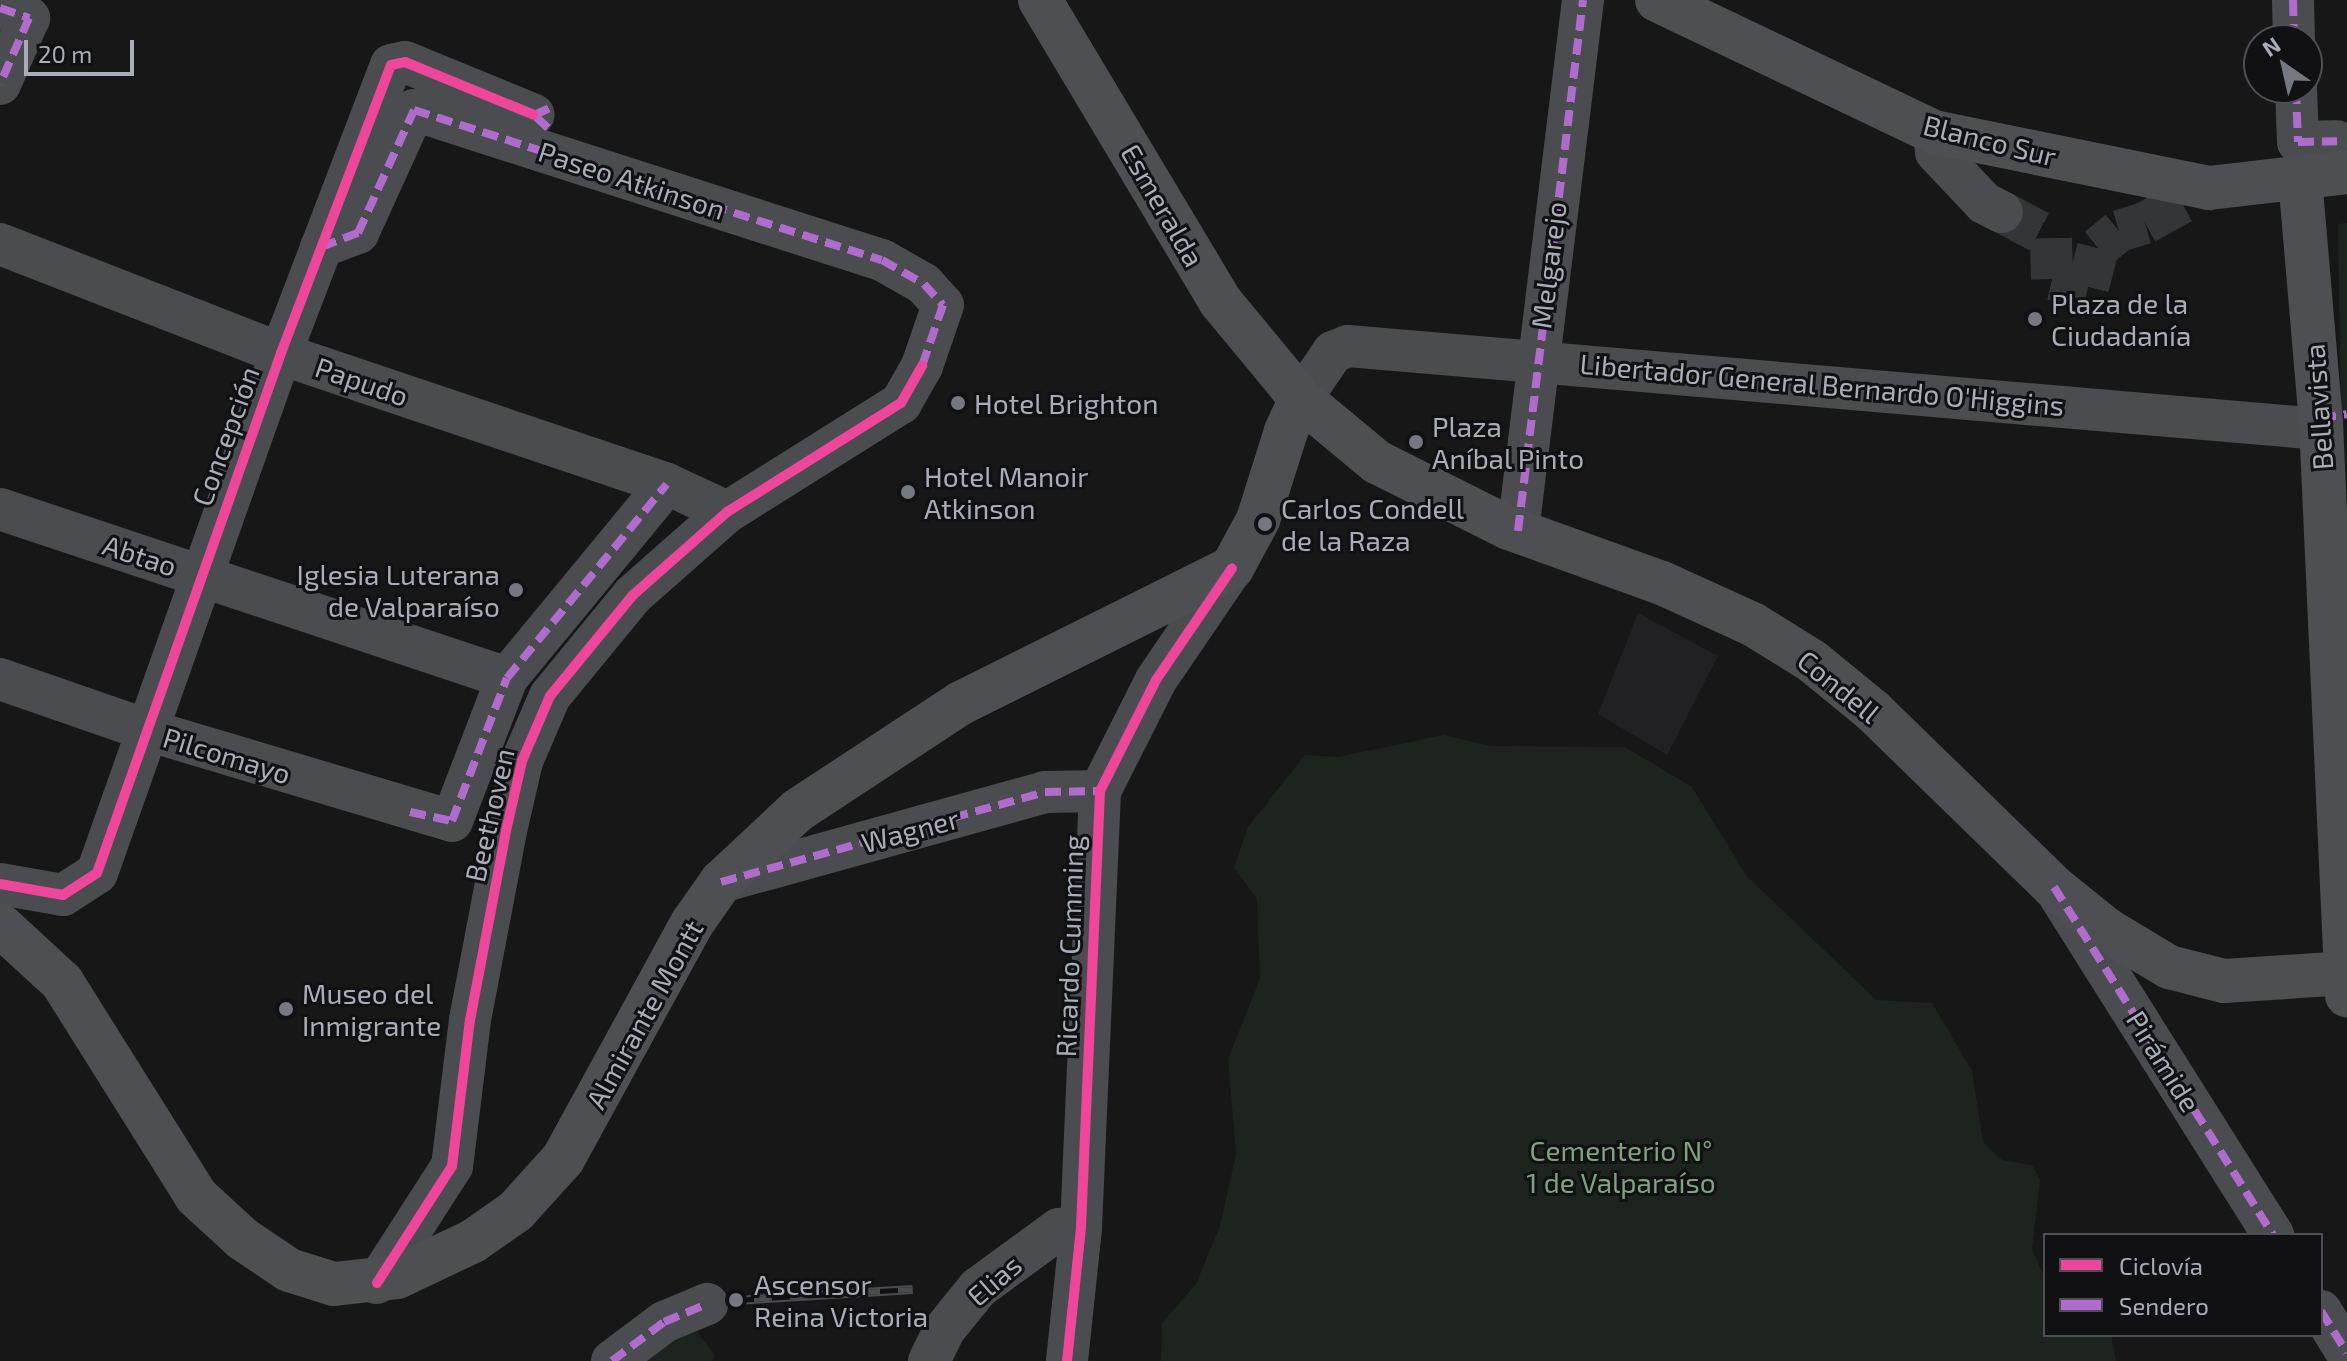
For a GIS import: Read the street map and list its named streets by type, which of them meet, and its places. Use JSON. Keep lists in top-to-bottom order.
{
  "streets": {
    "main road": [
      "Blanco Sur",
      "Esmeralda",
      "Bellavista",
      "Condell",
      "Almirante Montt"
    ],
    "street": [
      "Paseo Atkinson",
      "Melgarejo",
      "Papudo",
      "Libertador General Bernardo O'Higgins",
      "Concepción",
      "Abtao",
      "Pilcomayo",
      "Beethoven",
      "Wagner",
      "Ricardo Cumming",
      "Pirámide",
      "Elias"
    ]
  },
  "crossings": [
    ["Blanco Sur", "Bellavista"],
    ["Paseo Atkinson", "Concepción"],
    ["Paseo Atkinson", "Beethoven"],
    ["Esmeralda", "Libertador General Bernardo O'Higgins"],
    ["Esmeralda", "Condell"],
    ["Melgarejo", "Libertador General Bernardo O'Higgins"],
    ["Melgarejo", "Condell"],
    ["Papudo", "Concepción"],
    ["Papudo", "Beethoven"],
    ["Libertador General Bernardo O'Higgins", "Bellavista"],
    ["Libertador General Bernardo O'Higgins", "Condell"],
    ["Bellavista", "Condell"],
    ["Concepción", "Abtao"],
    ["Concepción", "Pilcomayo"],
    ["Abtao", "Pilcomayo"],
    ["Condell", "Pirámide"],
    ["Beethoven", "Almirante Montt"],
    ["Wagner", "Ricardo Cumming"],
    ["Wagner", "Almirante Montt"],
    ["Ricardo Cumming", "Almirante Montt"],
    ["Ricardo Cumming", "Elias"]
  ],
  "parks": ["Cementerio N° 1 de Valparaíso"],
  "places": [
    "Plaza de la Ciudadanía",
    "Hotel Brighton",
    "Plaza Aníbal Pinto",
    "Hotel Manoir Atkinson",
    "Carlos Condell de la Raza",
    "Iglesia Luterana de Valparaíso",
    "Museo del Inmigrante",
    "Ascensor Reina Victoria"
  ],
  "legend": ["Ciclovía", "Sendero"],
  "scale_bar": "20 m",
  "north": "top left"
}
